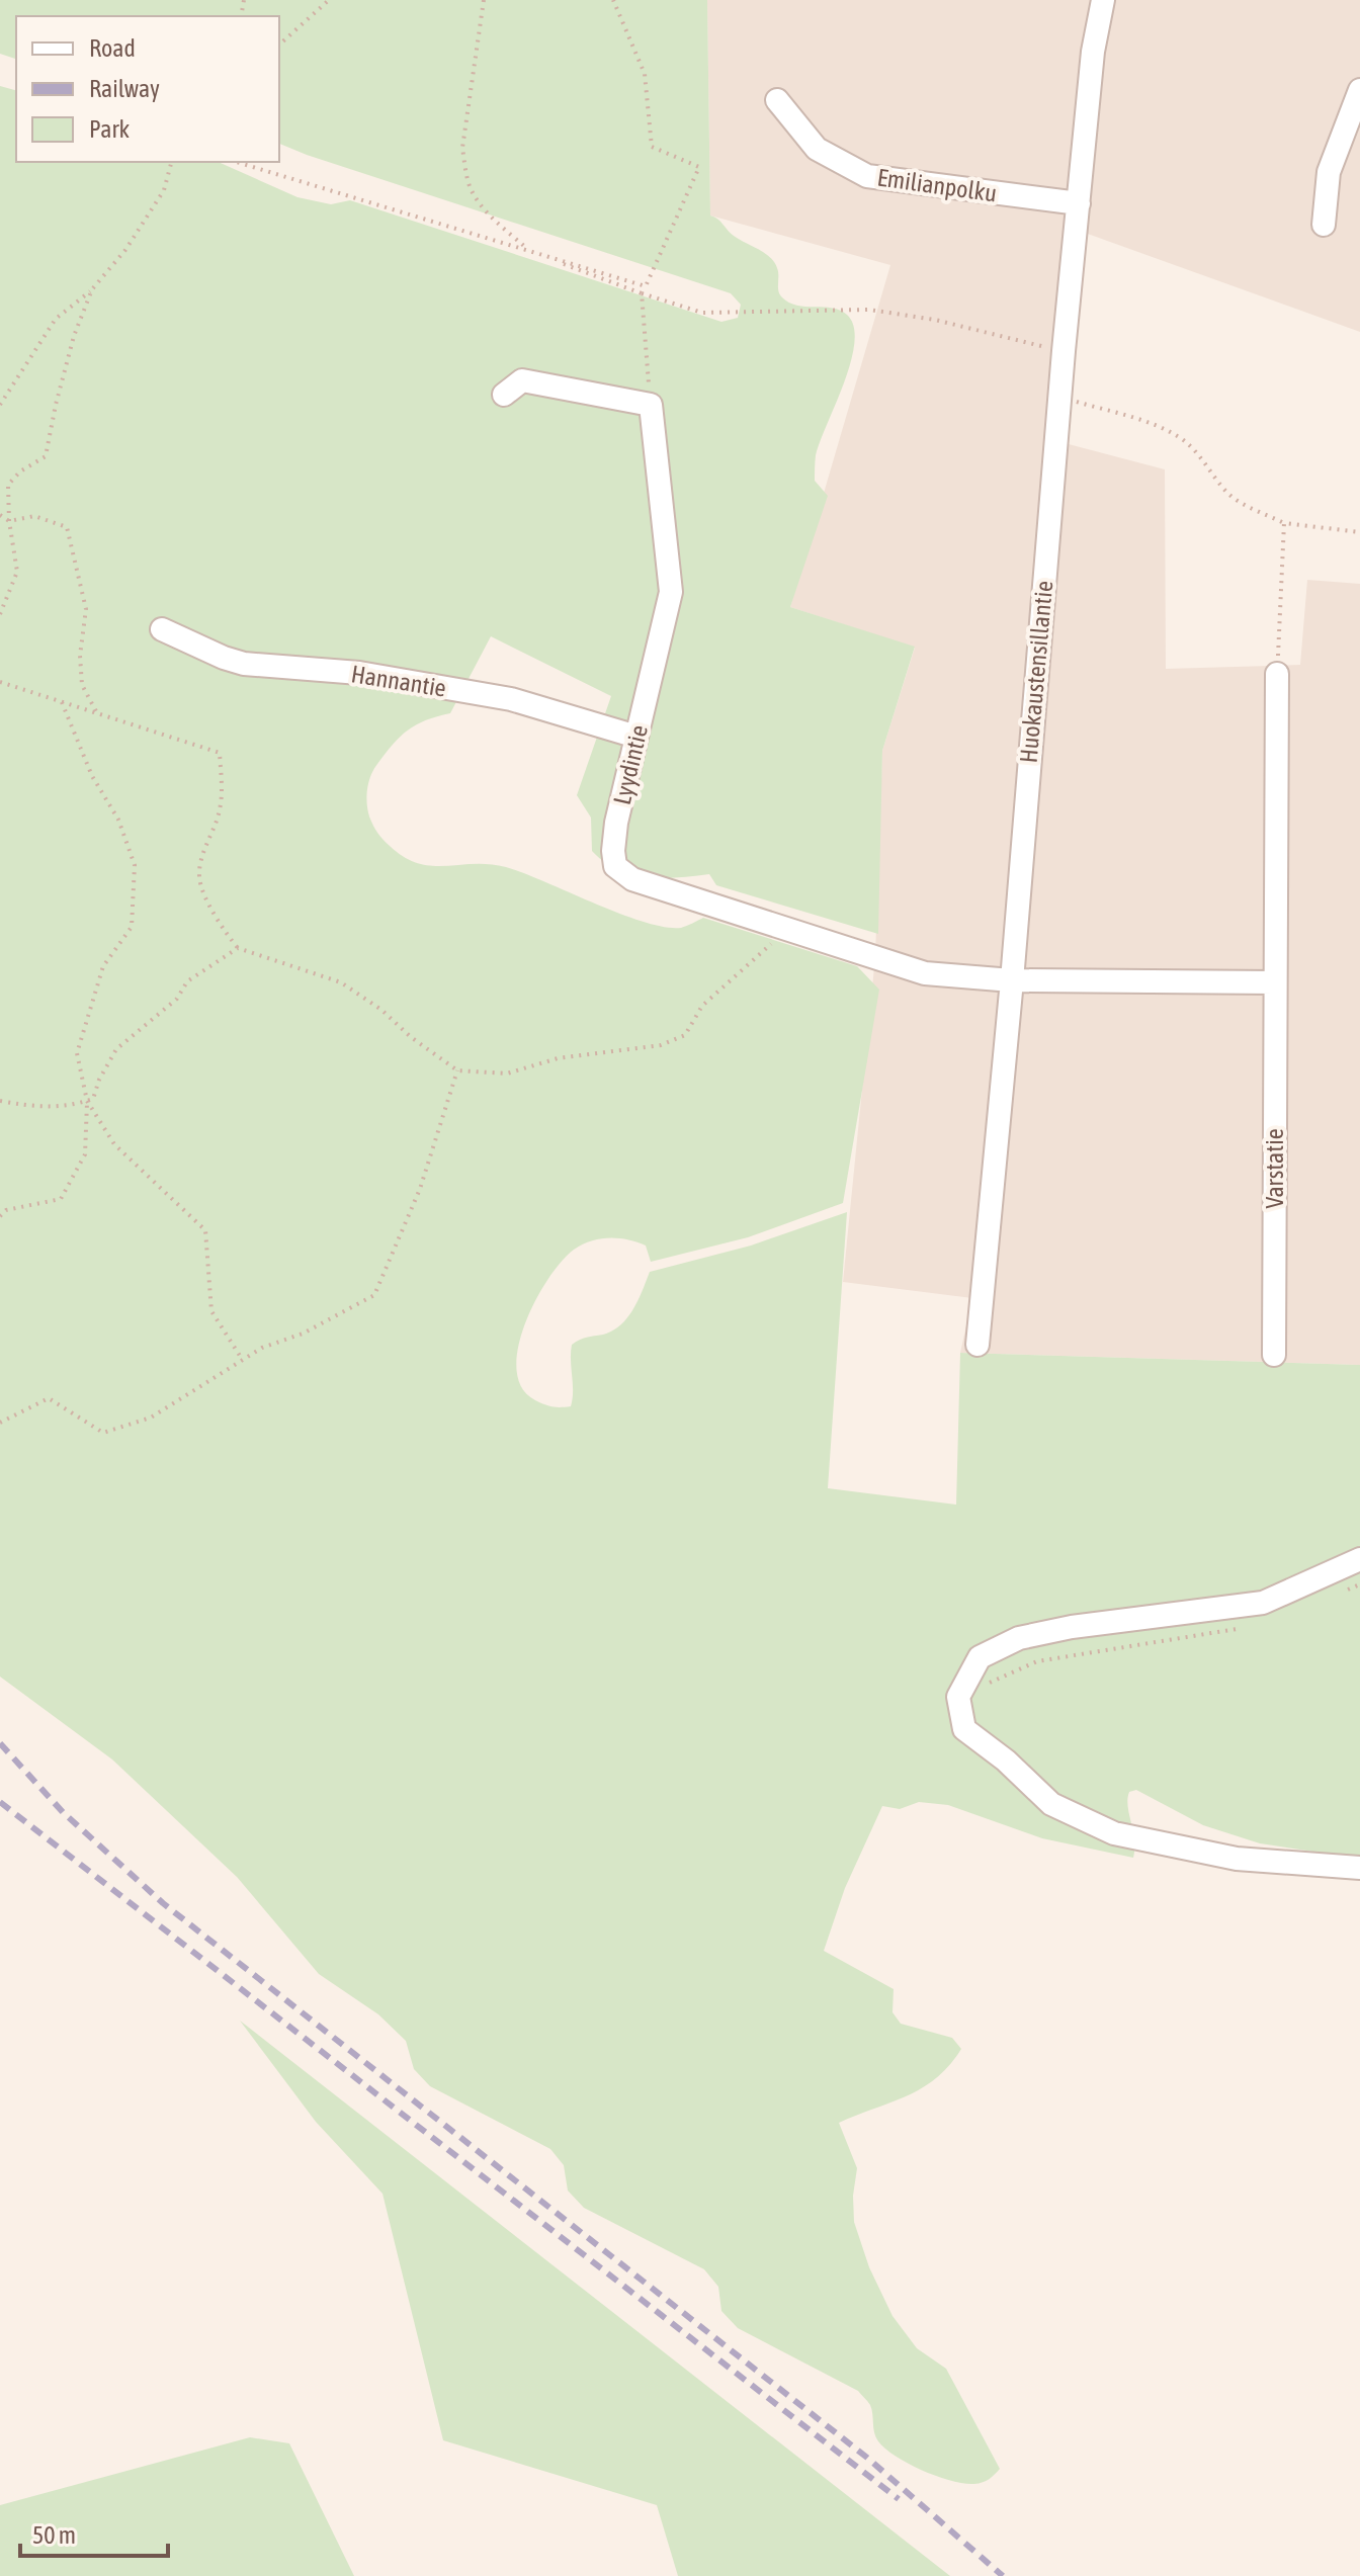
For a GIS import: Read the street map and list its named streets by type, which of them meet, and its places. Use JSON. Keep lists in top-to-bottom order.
{
  "streets": {
    "street": [
      "Emilianpolku",
      "Huokaustensillantie",
      "Hannantie",
      "Lyydintie",
      "Varstatie"
    ]
  },
  "crossings": [
    ["Emilianpolku", "Huokaustensillantie"],
    ["Huokaustensillantie", "Lyydintie"],
    ["Hannantie", "Lyydintie"]
  ],
  "legend": ["Road", "Railway", "Park"],
  "scale_bar": "50 m"
}
